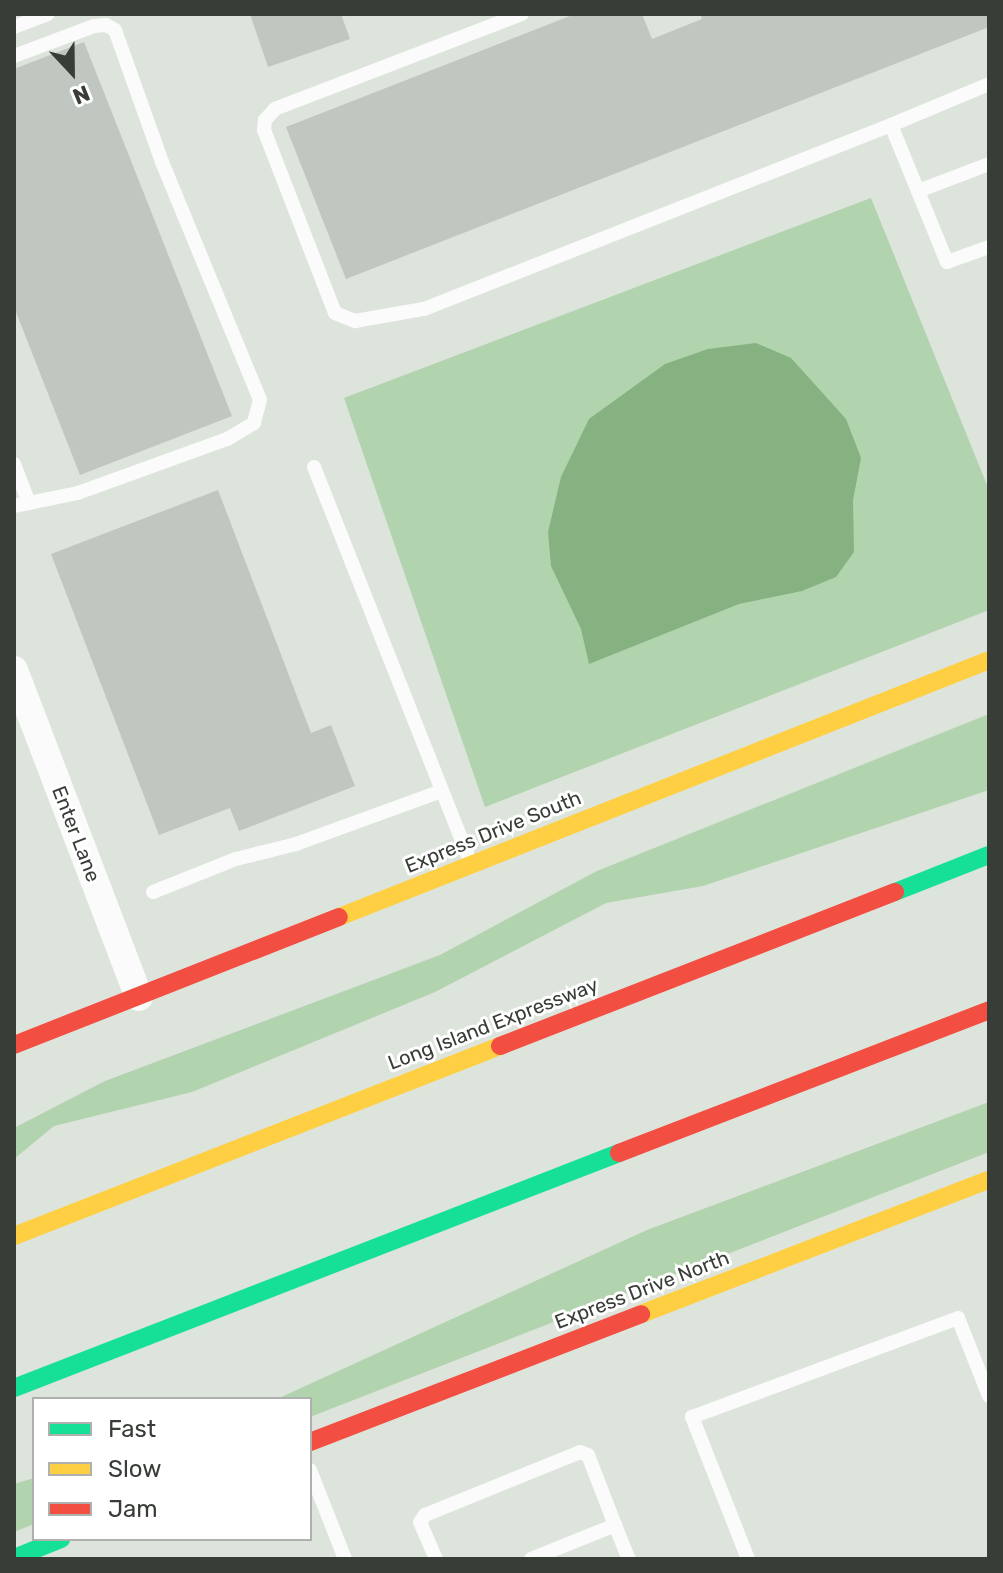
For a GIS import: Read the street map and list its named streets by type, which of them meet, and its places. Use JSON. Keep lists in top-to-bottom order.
{
  "streets": {
    "main road": ["Express Drive South", "Long Island Expressway", "Express Drive North"],
    "street": ["Enter Lane"]
  },
  "crossings": [
    ["Express Drive South", "Enter Lane"]
  ],
  "legend": ["Fast", "Slow", "Jam"],
  "north": "bottom"
}
